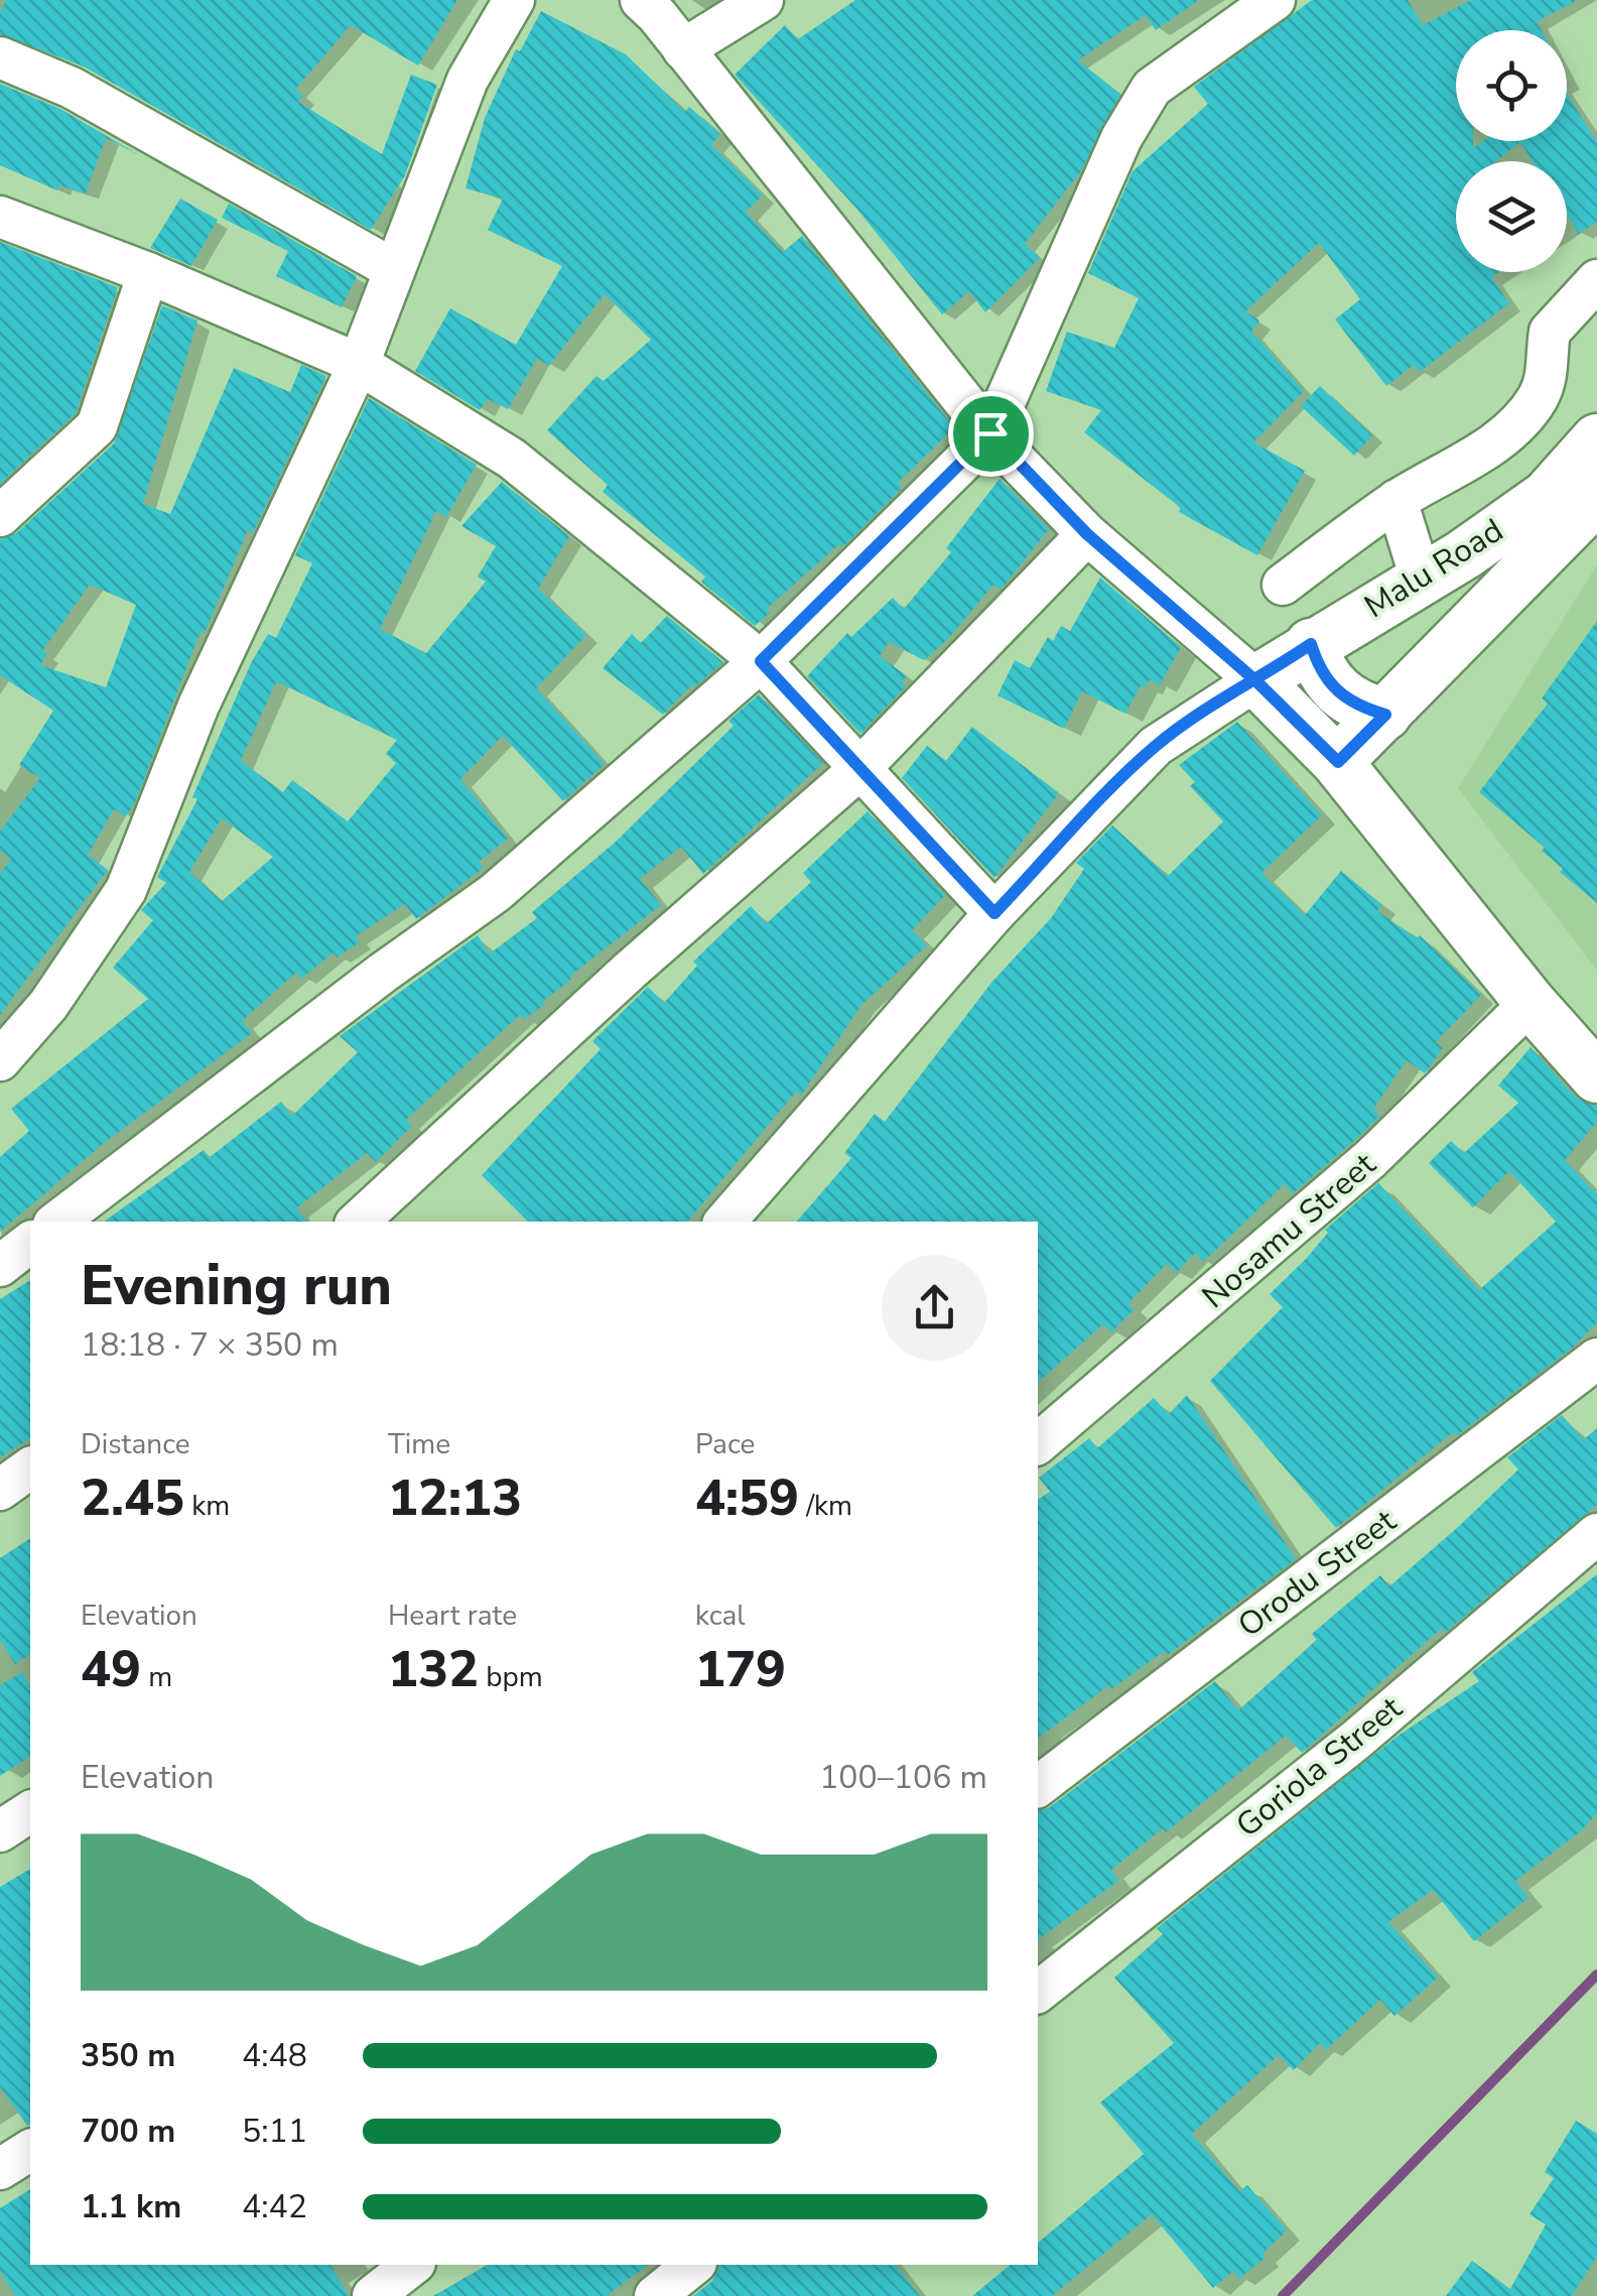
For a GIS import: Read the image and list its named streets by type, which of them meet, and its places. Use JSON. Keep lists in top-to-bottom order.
{
  "streets": {
    "main road": ["Malu Road"],
    "street": ["Nosamu Street", "Orodu Street", "Goriola Street"]
  },
  "page": {
    "heading": ["Evening run", "18:18 · 7 × 350 m"],
    "stats": [
      ["Distance", "2.45 km"],
      ["Time", "12:13"],
      ["Pace", "4:59 /km"],
      ["Elevation", "49 m"],
      ["Heart rate", "132 bpm"],
      ["kcal", "179"]
    ],
    "chart": ["Elevation", "100–106 m"],
    "list": [
      {
        "name": "350 m",
        "note": "4:48"
      },
      {
        "name": "700 m",
        "note": "5:11"
      },
      {
        "name": "1.1 km",
        "note": "4:42"
      }
    ]
  }
}
